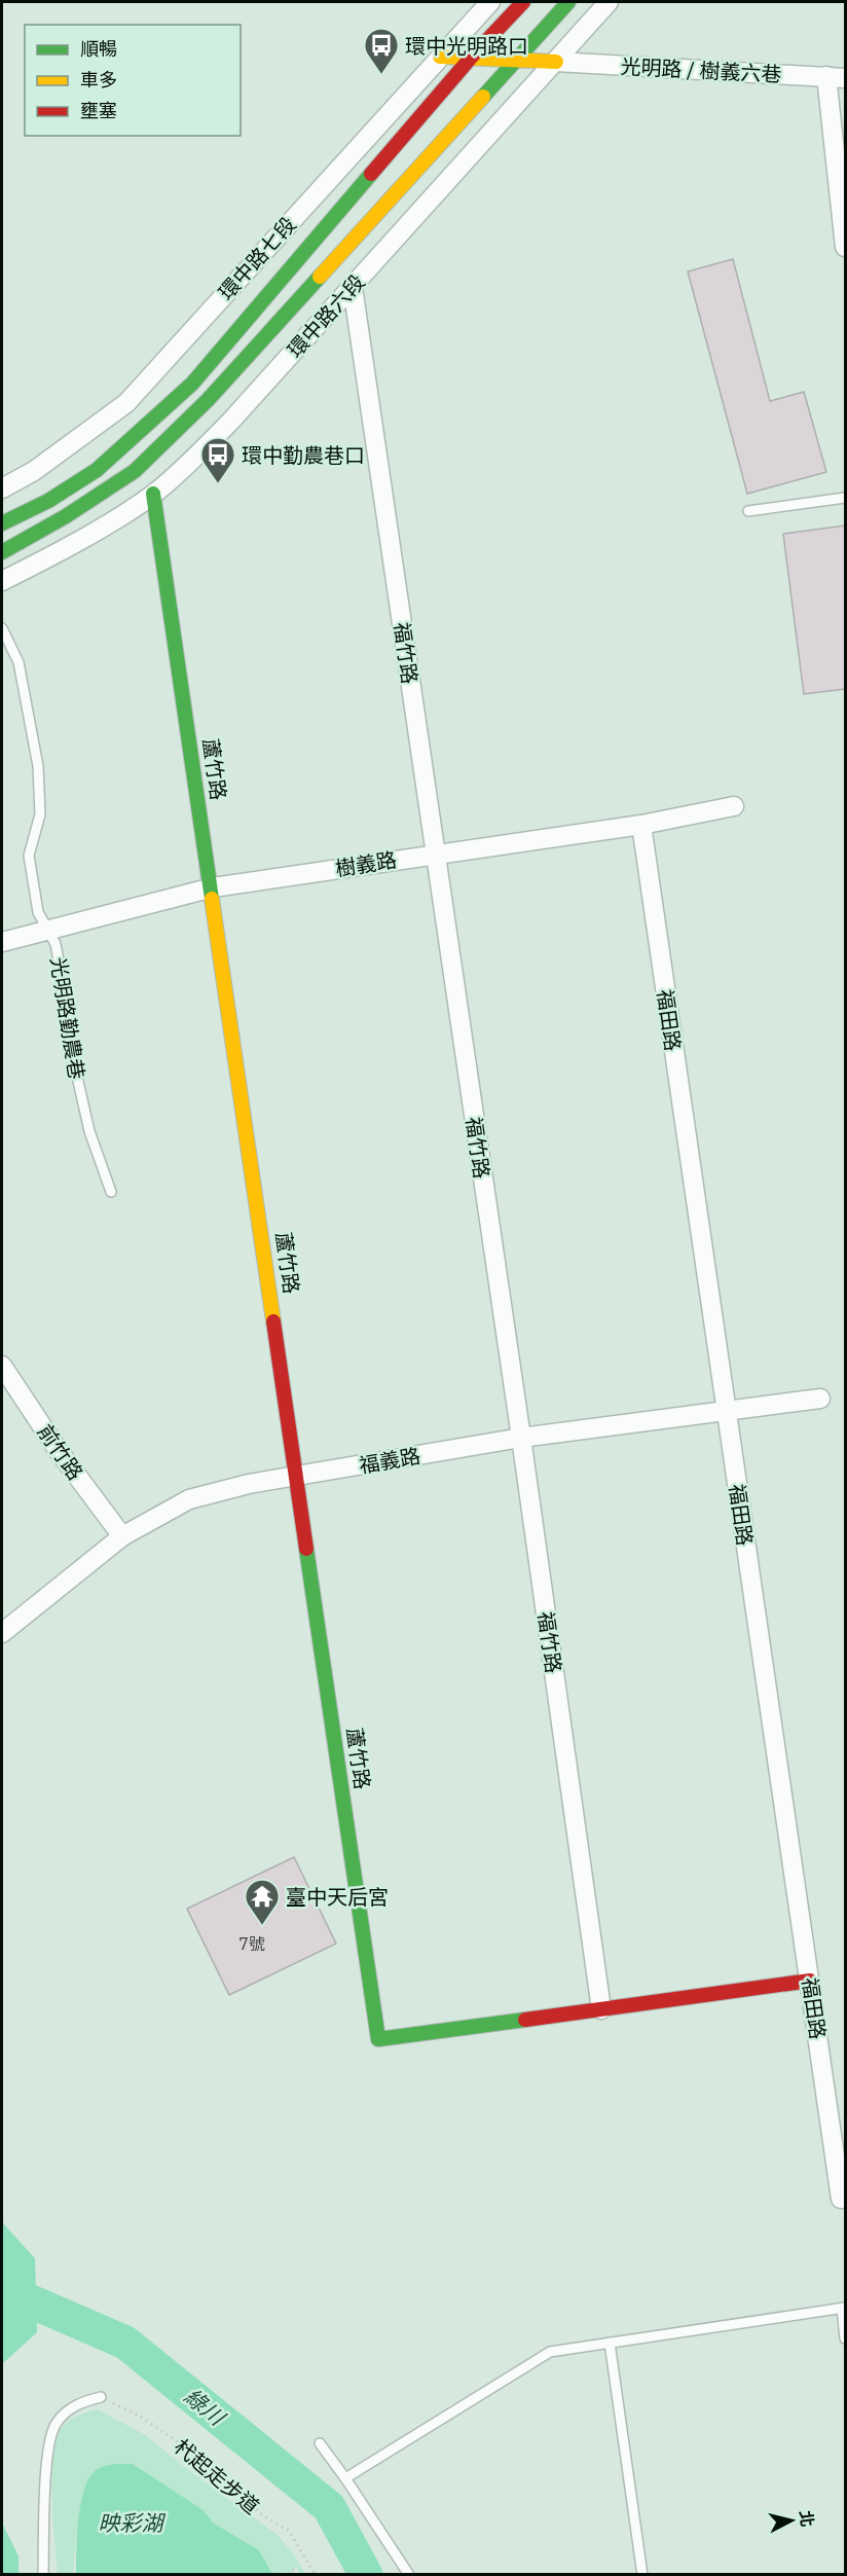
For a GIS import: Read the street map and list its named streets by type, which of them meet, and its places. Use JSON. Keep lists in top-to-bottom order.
{
  "streets": {
    "street": [
      "光明路 / 樹義六巷",
      "環中路七段",
      "環中路六段",
      "福竹路",
      "蘆竹路",
      "樹義路",
      "福田路",
      "前竹路",
      "福義路"
    ],
    "lane": ["光明路勤農巷"],
    "path": ["杙起走步道"]
  },
  "crossings": [
    ["光明路 / 樹義六巷", "環中路六段"],
    ["環中路六段", "福竹路"],
    ["環中路六段", "蘆竹路"],
    ["福竹路", "蘆竹路"],
    ["福竹路", "樹義路"],
    ["福竹路", "福義路"],
    ["蘆竹路", "樹義路"],
    ["蘆竹路", "福義路"],
    ["樹義路", "光明路勤農巷"],
    ["樹義路", "福田路"],
    ["福田路", "福義路"],
    ["前竹路", "福義路"]
  ],
  "water": ["綠川", "映彩湖"],
  "places": {
    "bus stop": ["環中光明路口", "環中勤農巷口"],
    "temple": ["臺中天后宮"]
  },
  "house_numbers": ["7號"],
  "legend": ["順暢", "車多", "壅塞"],
  "north": "right"
}
